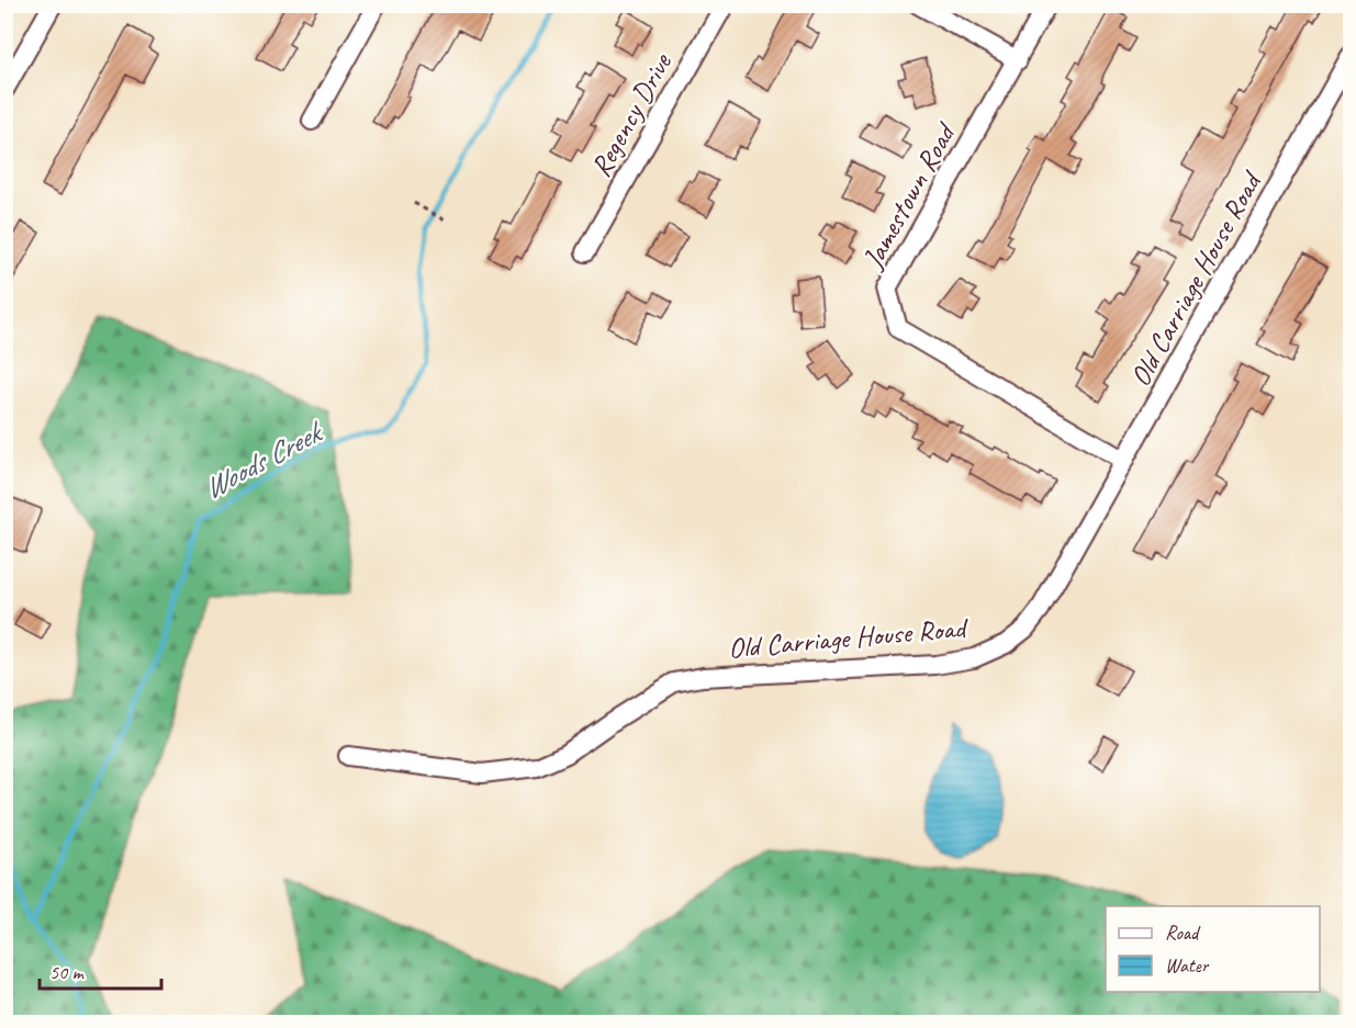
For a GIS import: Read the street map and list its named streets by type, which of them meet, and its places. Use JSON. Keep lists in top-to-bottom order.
{
  "streets": {
    "street": ["Regency Drive", "Jamestown Road", "Old Carriage House Road"]
  },
  "crossings": [
    ["Jamestown Road", "Old Carriage House Road"]
  ],
  "water": ["Woods Creek"],
  "legend": ["Road", "Water"],
  "scale_bar": "50 m"
}
